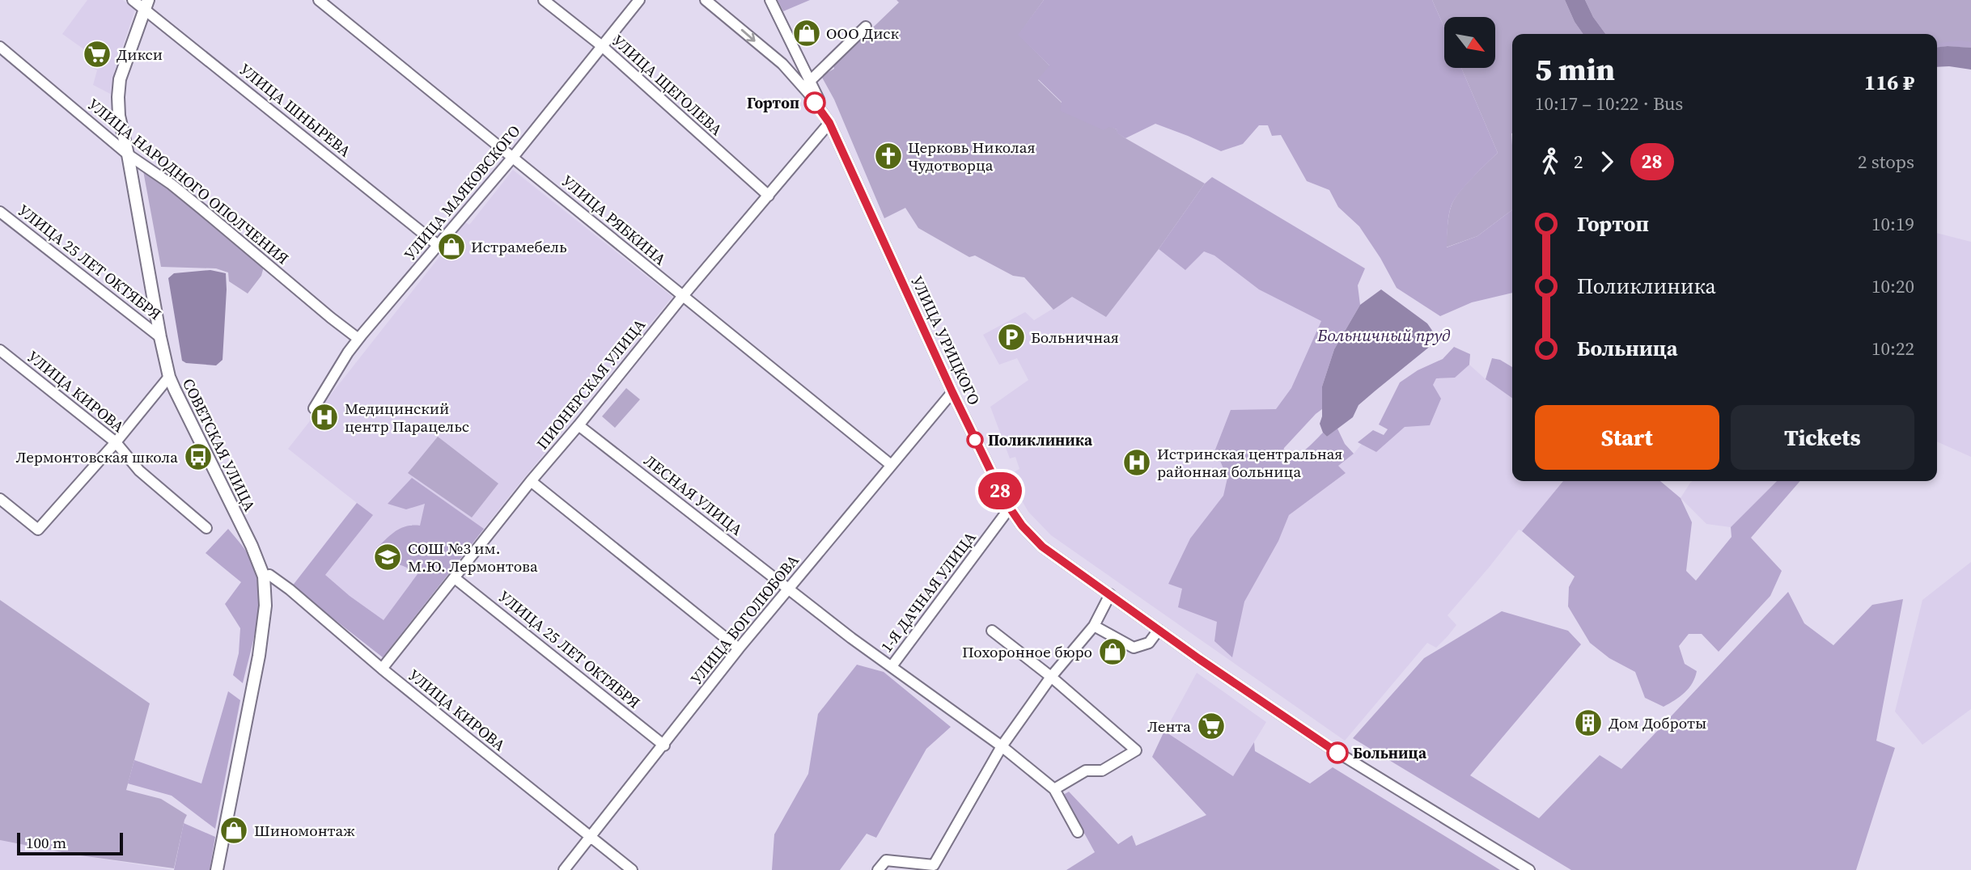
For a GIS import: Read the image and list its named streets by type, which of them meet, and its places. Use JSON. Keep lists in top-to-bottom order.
{
  "streets": {
    "main road": ["СОВЕТСКАЯ УЛИЦА"],
    "street": [
      "УЛИЦА ЩЕГОЛЕВА",
      "УЛИЦА ШНЫРЕВА",
      "УЛИЦА НАРОДНОГО ОПОЛЧЕНИЯ",
      "УЛИЦА МАЯКОВСКОГО",
      "УЛИЦА РЯБКИНА",
      "УЛИЦА 25 ЛЕТ ОКТЯБРЯ",
      "УЛИЦА УРИЦКОГО",
      "ПИОНЕРСКАЯ УЛИЦА",
      "УЛИЦА КИРОВА",
      "ЛЕСНАЯ УЛИЦА",
      "1-Я ДАЧНАЯ УЛИЦА",
      "УЛИЦА БОГОЛЮБОВА"
    ]
  },
  "crossings": [
    ["УЛИЦА ЩЕГОЛЕВА", "УЛИЦА МАЯКОВСКОГО"],
    ["УЛИЦА ЩЕГОЛЕВА", "ПИОНЕРСКАЯ УЛИЦА"],
    ["УЛИЦА ШНЫРЕВА", "УЛИЦА МАЯКОВСКОГО"],
    ["УЛИЦА ШНЫРЕВА", "СОВЕТСКАЯ УЛИЦА"],
    ["УЛИЦА НАРОДНОГО ОПОЛЧЕНИЯ", "УЛИЦА МАЯКОВСКОГО"],
    ["УЛИЦА НАРОДНОГО ОПОЛЧЕНИЯ", "СОВЕТСКАЯ УЛИЦА"],
    ["УЛИЦА МАЯКОВСКОГО", "УЛИЦА РЯБКИНА"],
    ["УЛИЦА РЯБКИНА", "ПИОНЕРСКАЯ УЛИЦА"],
    ["УЛИЦА РЯБКИНА", "УЛИЦА БОГОЛЮБОВА"],
    ["УЛИЦА 25 ЛЕТ ОКТЯБРЯ", "ПИОНЕРСКАЯ УЛИЦА"],
    ["УЛИЦА 25 ЛЕТ ОКТЯБРЯ", "СОВЕТСКАЯ УЛИЦА"],
    ["УЛИЦА 25 ЛЕТ ОКТЯБРЯ", "УЛИЦА БОГОЛЮБОВА"],
    ["УЛИЦА УРИЦКОГО", "ПИОНЕРСКАЯ УЛИЦА"],
    ["УЛИЦА УРИЦКОГО", "1-Я ДАЧНАЯ УЛИЦА"],
    ["УЛИЦА УРИЦКОГО", "УЛИЦА БОГОЛЮБОВА"],
    ["ПИОНЕРСКАЯ УЛИЦА", "УЛИЦА КИРОВА"],
    ["ПИОНЕРСКАЯ УЛИЦА", "ЛЕСНАЯ УЛИЦА"],
    ["УЛИЦА КИРОВА", "СОВЕТСКАЯ УЛИЦА"],
    ["УЛИЦА КИРОВА", "УЛИЦА БОГОЛЮБОВА"],
    ["ЛЕСНАЯ УЛИЦА", "1-Я ДАЧНАЯ УЛИЦА"],
    ["ЛЕСНАЯ УЛИЦА", "УЛИЦА БОГОЛЮБОВА"]
  ],
  "water": ["Больничный пруд"],
  "places": {
    "shop": [
      "ООО Диск",
      "Истрамебель",
      "Похоронное бюро",
      "Шиномонтаж"
    ],
    "supermarket": ["Дикси", "Лента"],
    "other": ["Гортоп", "Поликлиника", "Больница"],
    "church": ["Церковь Николая Чудотворца"],
    "parking": ["Больничная"],
    "hospital": ["Медицинский центр Парацельс", "Истринская центральная районная больница"],
    "bus stop": ["Лермонтовская школа"],
    "school or university": ["СОШ №3 им. М.Ю. Лермонтова"],
    "building": ["Дом Доброты"]
  },
  "lines": ["bus line 28"],
  "scale_bar": "100 m",
  "north": "bottom right",
  "page": {
    "on_map": "28",
    "heading": ["5 min", "10:17 – 10:22 · Bus", "116 ₽"],
    "legs": ["2", "28", "2 stops"],
    "list": [
      {
        "name": "Гортоп",
        "value": "10:19"
      },
      {
        "name": "Поликлиника",
        "value": "10:20"
      },
      {
        "name": "Больница",
        "value": "10:22"
      }
    ],
    "buttons": ["Start", "Tickets"],
    "scale": "100 m"
  }
}
